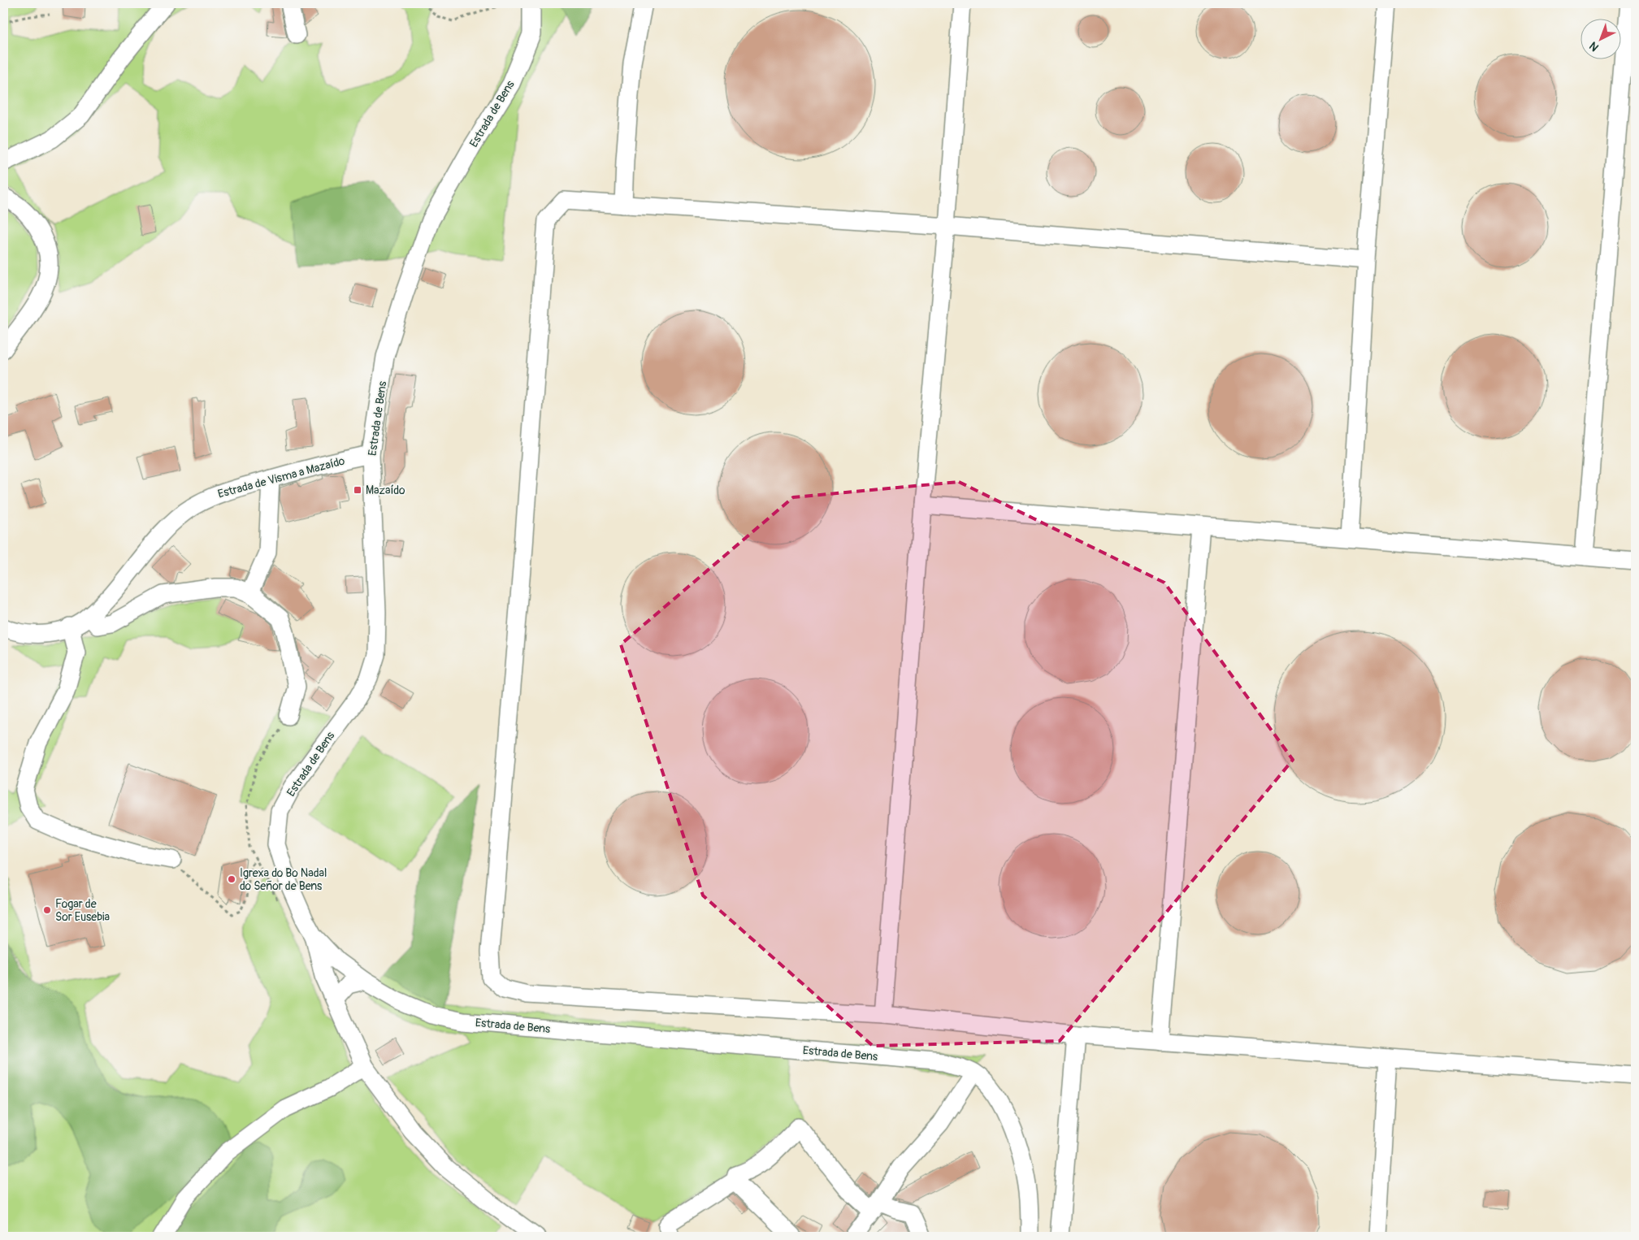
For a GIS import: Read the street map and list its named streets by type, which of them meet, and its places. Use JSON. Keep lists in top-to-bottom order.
{
  "streets": {
    "street": ["Estrada de Bens", "Estrada de Visma a Mazaído"]
  },
  "crossings": [
    ["Estrada de Bens", "Estrada de Visma a Mazaído"]
  ],
  "places": {
    "transit": ["Mazaído"],
    "other": ["Igrexa do Bo Nadal do Señor de Bens", "Fogar de Sor Eusebia"]
  },
  "north": "bottom left"
}
